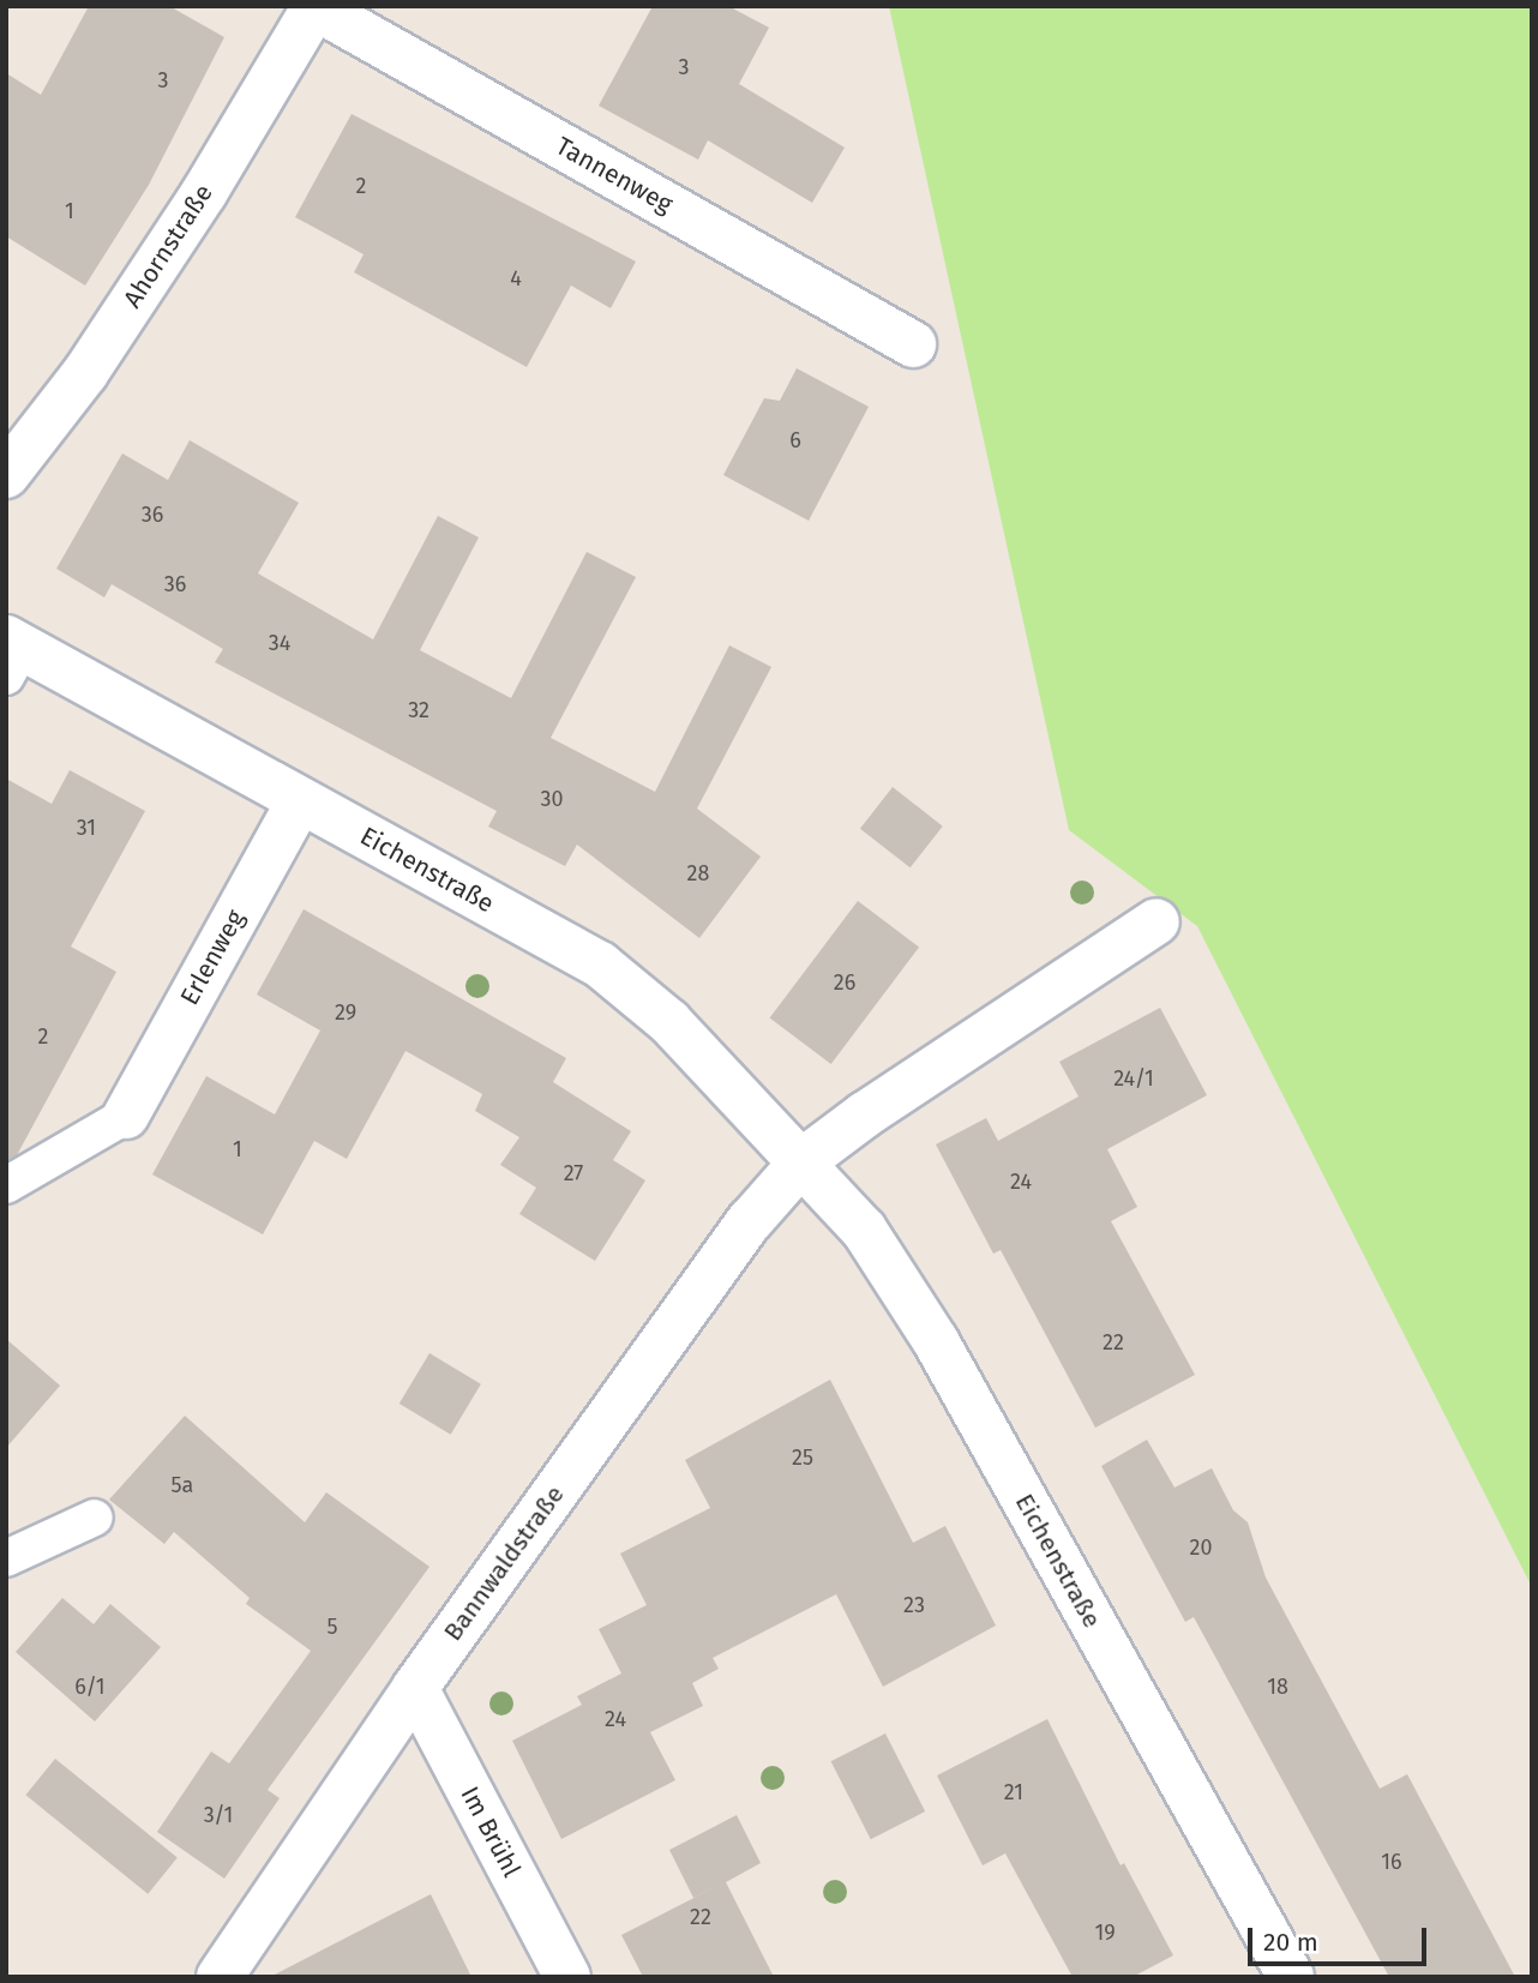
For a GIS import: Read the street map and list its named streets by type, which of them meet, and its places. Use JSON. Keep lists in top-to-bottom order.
{
  "streets": {
    "street": [
      "Tannenweg",
      "Ahornstraße",
      "Eichenstraße",
      "Erlenweg",
      "Bannwaldstraße",
      "Im Brühl"
    ]
  },
  "crossings": [
    ["Tannenweg", "Ahornstraße"],
    ["Eichenstraße", "Erlenweg"],
    ["Eichenstraße", "Bannwaldstraße"],
    ["Bannwaldstraße", "Im Brühl"]
  ],
  "house_numbers": [
    "3",
    "3",
    "2",
    "1",
    "4",
    "6",
    "36",
    "36",
    "34",
    "32",
    "30",
    "31",
    "28",
    "26",
    "29",
    "2",
    "24/1",
    "1",
    "27",
    "24",
    "22",
    "25",
    "5a",
    "20",
    "23",
    "5",
    "6/1",
    "18",
    "24",
    "21",
    "3/1",
    "16",
    "22",
    "19"
  ],
  "scale_bar": "20 m"
}
